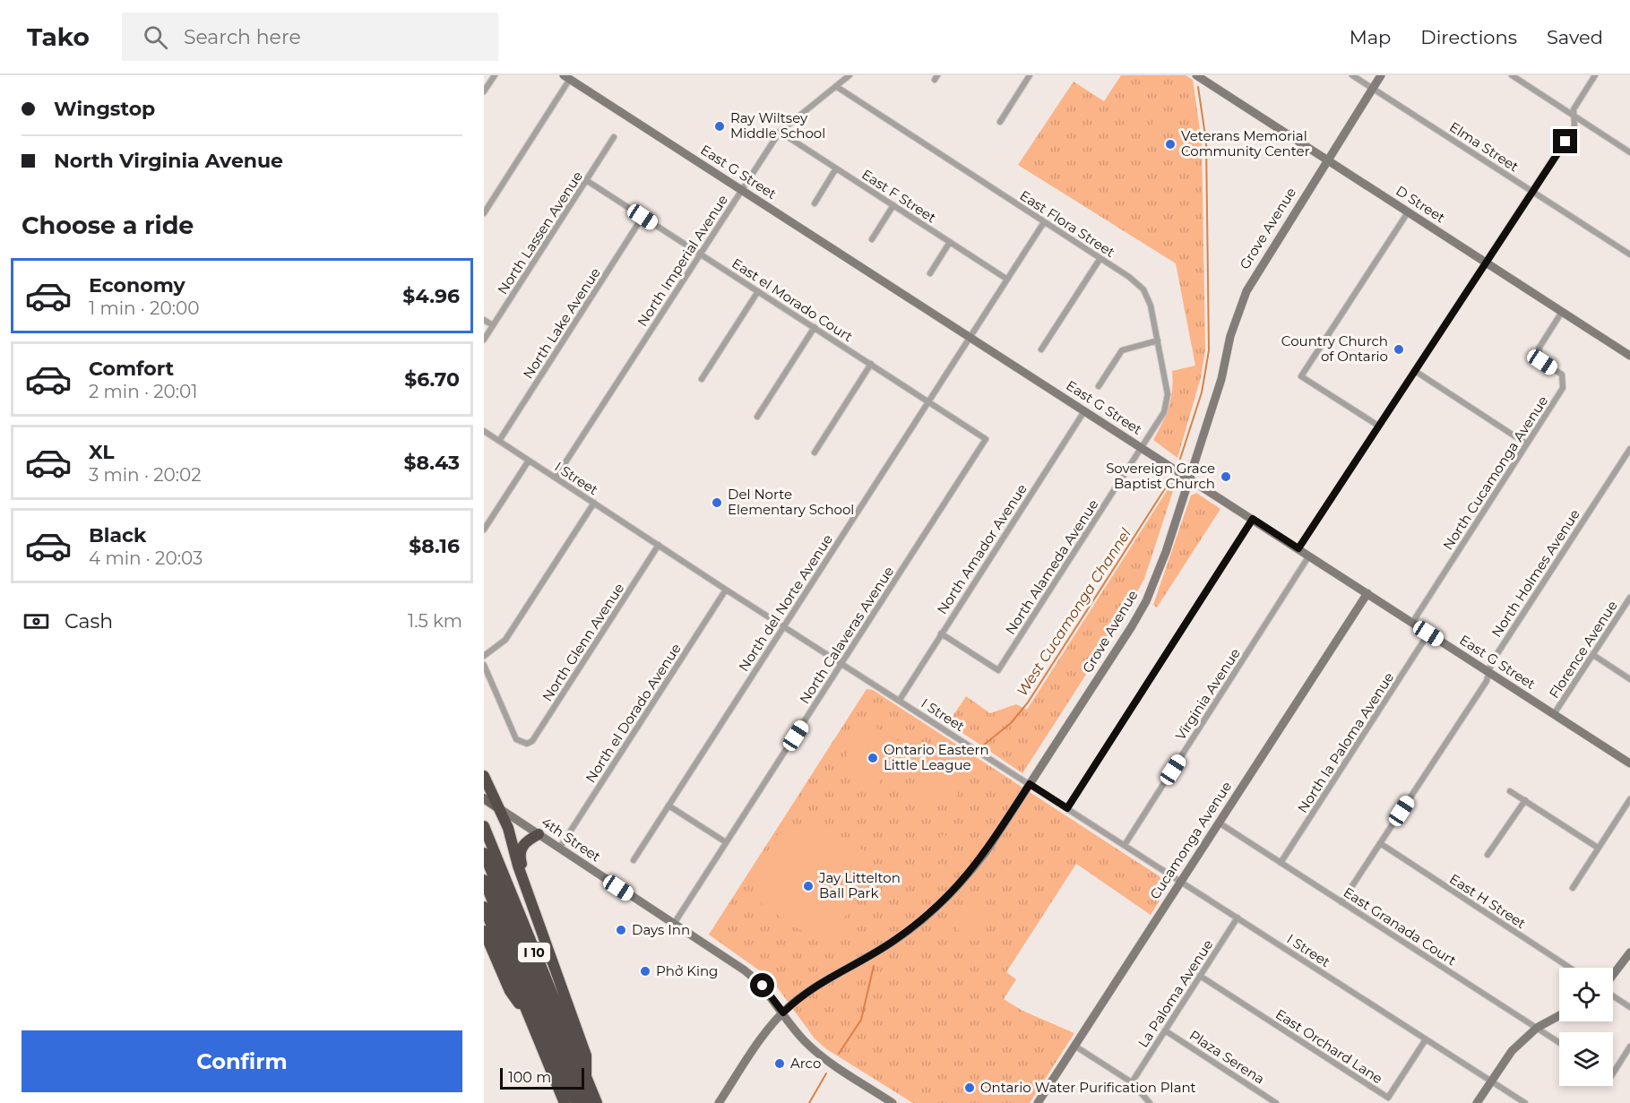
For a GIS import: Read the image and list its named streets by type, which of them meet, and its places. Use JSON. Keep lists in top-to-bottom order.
{
  "streets": {
    "highway": ["I 10"],
    "main road": ["4th Street"],
    "street": [
      "Elma Street",
      "East G Street",
      "East F Street",
      "D Street",
      "East Flora Street",
      "Grove Avenue",
      "North Lassen Avenue",
      "North Imperial Avenue",
      "East el Morado Court",
      "North Lake Avenue",
      "North Cucamonga Avenue",
      "I Street",
      "North Amador Avenue",
      "North Alameda Avenue",
      "North Holmes Avenue",
      "North del Norte Avenue",
      "North Calaveras Avenue",
      "North Glenn Avenue",
      "Florence Avenue",
      "Virginia Avenue",
      "North el Dorado Avenue",
      "North la Paloma Avenue",
      "Cucamonga Avenue",
      "East H Street",
      "East Granada Court",
      "La Paloma Avenue",
      "East Orchard Lane",
      "Plaza Serena"
    ]
  },
  "crossings": [
    ["Elma Street", "Grove Avenue"],
    ["East G Street", "East Flora Street"],
    ["East G Street", "Grove Avenue"],
    ["East G Street", "North Imperial Avenue"],
    ["East G Street", "North Cucamonga Avenue"],
    ["East G Street", "North Amador Avenue"],
    ["East G Street", "North Alameda Avenue"],
    ["East G Street", "North Holmes Avenue"],
    ["East G Street", "North del Norte Avenue"],
    ["East G Street", "Florence Avenue"],
    ["East G Street", "Virginia Avenue"],
    ["East G Street", "North la Paloma Avenue"],
    ["East G Street", "Cucamonga Avenue"],
    ["East F Street", "North Imperial Avenue"],
    ["East F Street", "North del Norte Avenue"],
    ["D Street", "Grove Avenue"],
    ["D Street", "North Cucamonga Avenue"],
    ["East Flora Street", "North Imperial Avenue"],
    ["East Flora Street", "North Alameda Avenue"],
    ["East Flora Street", "North del Norte Avenue"],
    ["Grove Avenue", "I Street"],
    ["Grove Avenue", "4th Street"],
    ["North Lassen Avenue", "East el Morado Court"],
    ["North Imperial Avenue", "East el Morado Court"],
    ["North Imperial Avenue", "I Street"],
    ["East el Morado Court", "North Lake Avenue"],
    ["East el Morado Court", "North del Norte Avenue"],
    ["East el Morado Court", "North Calaveras Avenue"],
    ["North Lake Avenue", "I Street"],
    ["I Street", "North Amador Avenue"],
    ["I Street", "North del Norte Avenue"],
    ["I Street", "North Calaveras Avenue"],
    ["I Street", "North Glenn Avenue"],
    ["I Street", "Virginia Avenue"],
    ["I Street", "North el Dorado Avenue"],
    ["I Street", "Cucamonga Avenue"],
    ["I Street", "La Paloma Avenue"],
    ["I Street", "East Orchard Lane"],
    ["North Amador Avenue", "North Alameda Avenue"],
    ["North Holmes Avenue", "East H Street"],
    ["North Holmes Avenue", "East Granada Court"],
    ["North Calaveras Avenue", "4th Street"],
    ["North el Dorado Avenue", "4th Street"],
    ["North la Paloma Avenue", "East Granada Court"],
    ["Cucamonga Avenue", "East Granada Court"],
    ["La Paloma Avenue", "East Orchard Lane"],
    ["La Paloma Avenue", "Plaza Serena"]
  ],
  "water": ["West Cucamonga Channel"],
  "places": [
    "Ray Wiltsey Middle School",
    "Veterans Memorial Community Center",
    "Country Church of Ontario",
    "Sovereign Grace Baptist Church",
    "Del Norte Elementary School",
    "Ontario Eastern Little League",
    "Jay Littelton Ball Park",
    "Days Inn",
    "Phở King",
    "Arco",
    "Ontario Water Purification Plant"
  ],
  "scale_bar": "100 m",
  "page": {
    "header": "Tako",
    "search": "Search here",
    "nav": ["Map", "Directions", "Saved"],
    "banner": ["Wingstop", "North Virginia Avenue"],
    "heading": "Choose a ride",
    "list": [
      {
        "name": "Economy",
        "note": "1 min · 20:00",
        "value": "$4.96"
      },
      {
        "name": "Comfort",
        "note": "2 min · 20:01",
        "value": "$6.70"
      },
      {
        "name": "XL",
        "note": "3 min · 20:02",
        "value": "$8.43"
      },
      {
        "name": "Black",
        "note": "4 min · 20:03",
        "value": "$8.16"
      }
    ],
    "pay": ["Cash", "1.5 km"],
    "buttons": "Confirm",
    "scale": "100 m"
  }
}
